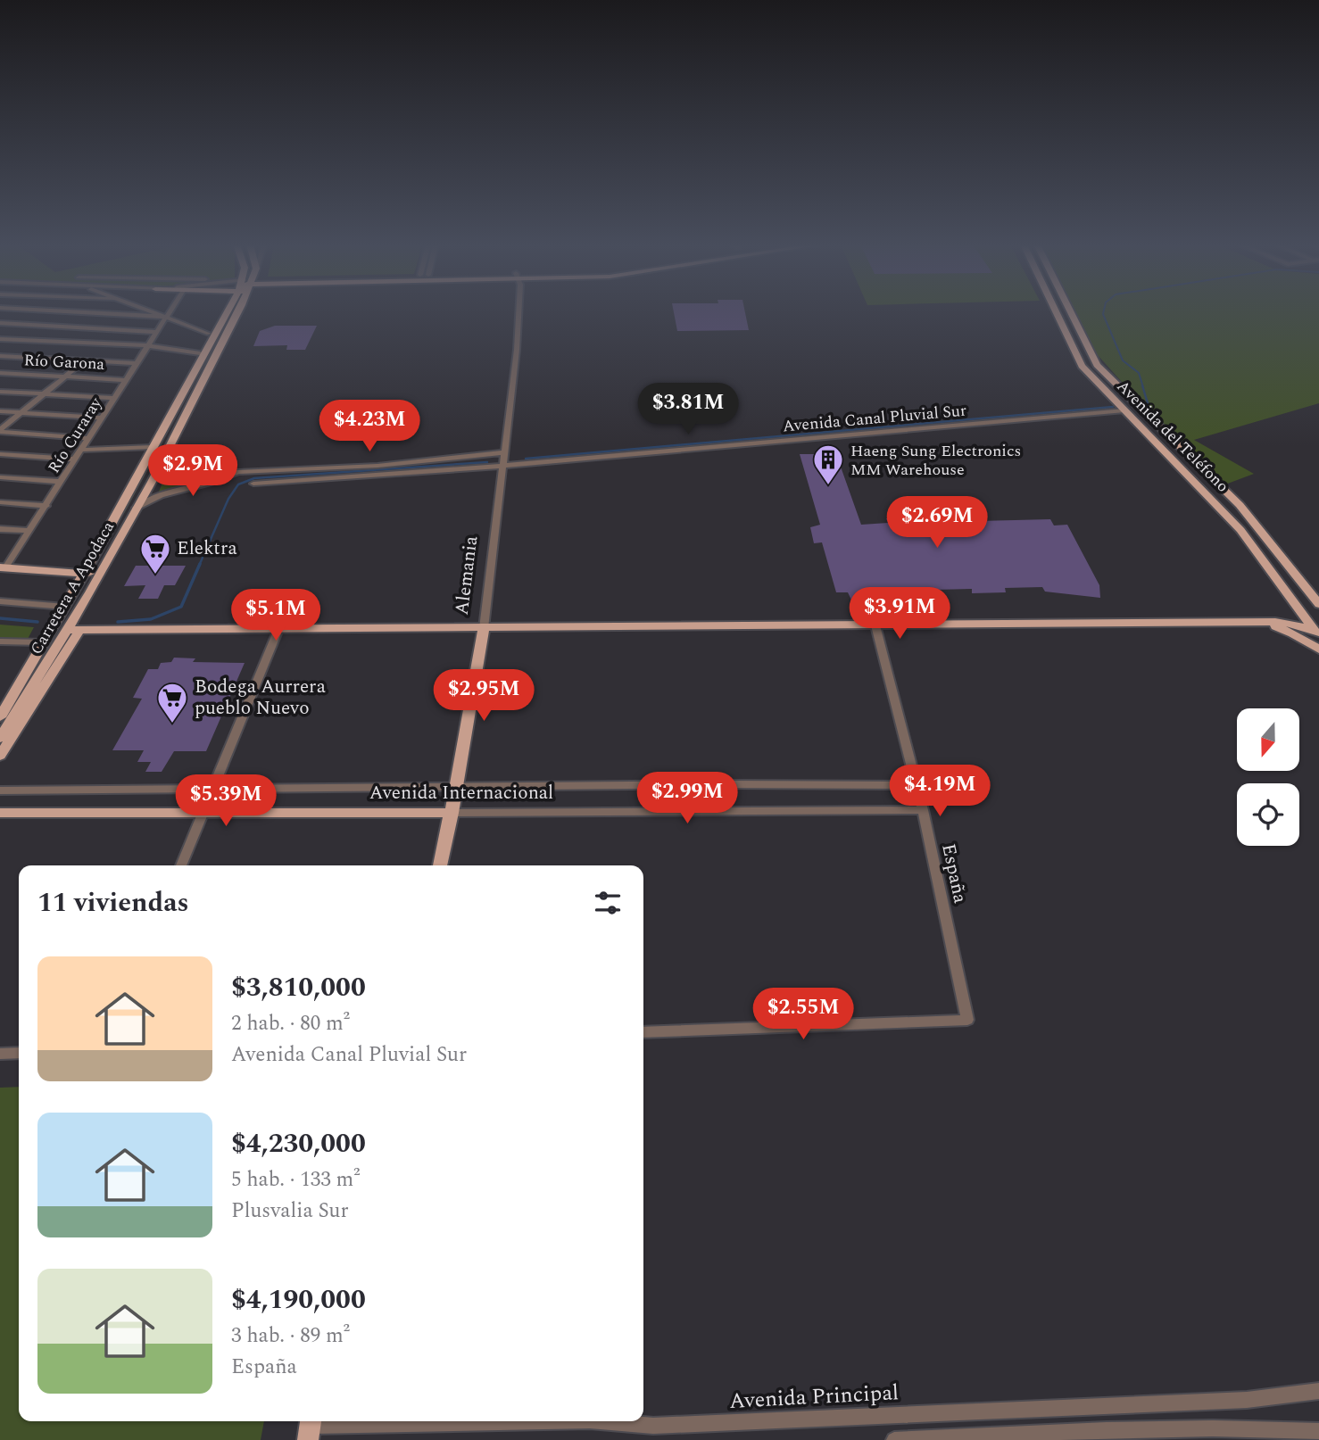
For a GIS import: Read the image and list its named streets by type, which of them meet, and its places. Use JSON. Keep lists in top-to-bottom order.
{
  "streets": {
    "main road": [
      "Avenida del Teléfono",
      "Alemania",
      "Carretera A Apodaca",
      "Avenida Internacional"
    ],
    "street": [
      "Río Garona",
      "Avenida Canal Pluvial Sur",
      "Río Curaray",
      "España",
      "Avenida Principal"
    ]
  },
  "crossings": [
    ["Río Garona", "Río Curaray"],
    ["Avenida Canal Pluvial Sur", "Avenida del Teléfono"],
    ["Avenida Canal Pluvial Sur", "Alemania"],
    ["Alemania", "Avenida Internacional"],
    ["Avenida Internacional", "España"]
  ],
  "places": {
    "building": ["Haeng Sung Electronics MM Warehouse"],
    "supermarket": ["Elektra", "Bodega Aurrera pueblo Nuevo"]
  },
  "north": "bottom",
  "page": {
    "price": [
      "$3.81M",
      "$4.23M",
      "$2.9M",
      "$2.69M",
      "$3.91M",
      "$5.1M",
      "$2.95M",
      "$4.19M",
      "$2.99M",
      "$5.39M",
      "$2.55M"
    ],
    "heading": "11 viviendas",
    "list": [
      {
        "name": "$3,810,000",
        "note": "2 hab. · 80 m² · Avenida Canal Pluvial Sur"
      },
      {
        "name": "$4,230,000",
        "note": "5 hab. · 133 m² · Plusvalia Sur"
      },
      {
        "name": "$4,190,000",
        "note": "3 hab. · 89 m² · España"
      }
    ]
  }
}
